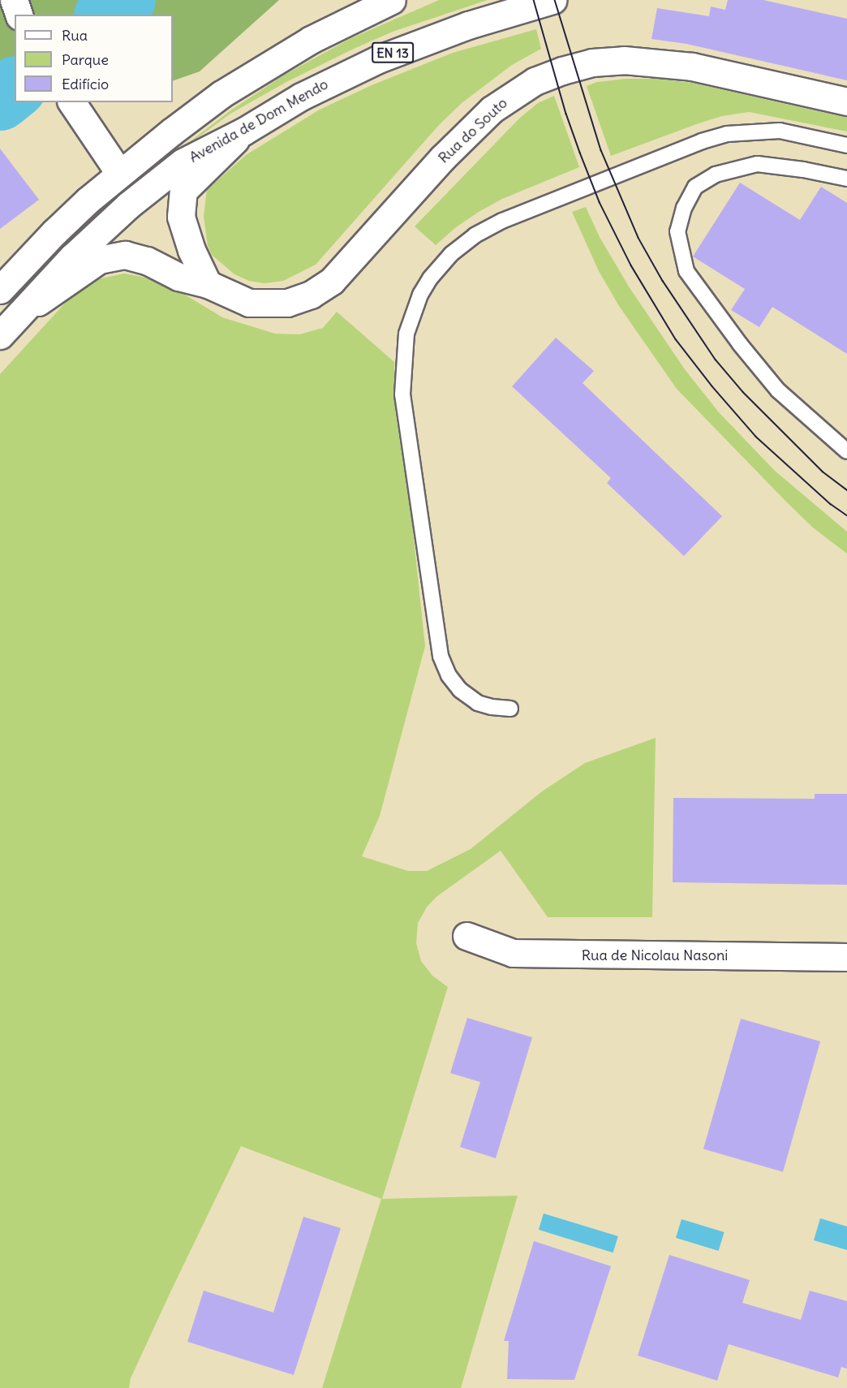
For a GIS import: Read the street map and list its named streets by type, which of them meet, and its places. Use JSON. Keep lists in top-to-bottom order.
{
  "streets": {
    "street": [
      "EN 13",
      "Avenida de Dom Mendo",
      "Rua do Souto",
      "Rua de Nicolau Nasoni"
    ]
  },
  "crossings": [
    ["Avenida de Dom Mendo", "Rua do Souto"]
  ],
  "legend": ["Rua", "Parque", "Edifício"]
}
